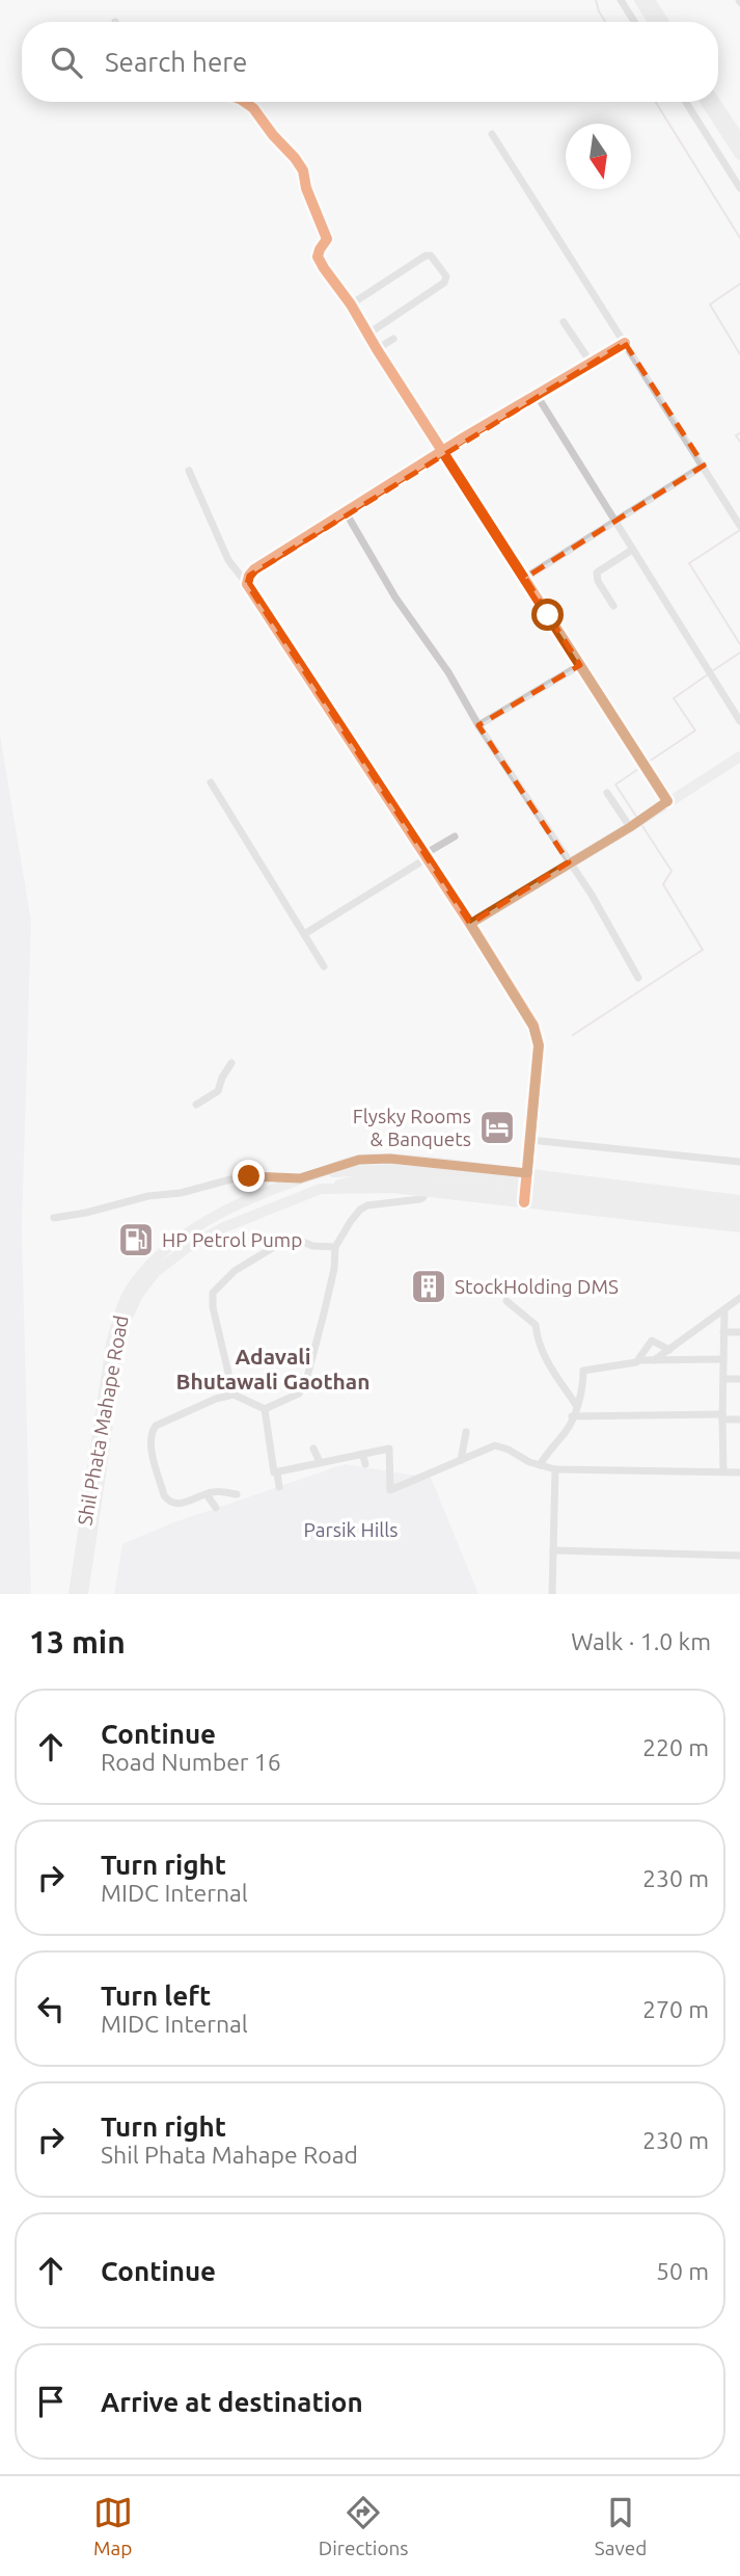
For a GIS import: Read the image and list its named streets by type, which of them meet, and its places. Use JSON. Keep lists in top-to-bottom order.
{
  "streets": {
    "main road": ["Shil Phata Mahape Road"]
  },
  "districts": ["Adavali Bhutawali Gaothan"],
  "parks": ["Parsik Hills"],
  "places": {
    "hotel": ["Flysky Rooms & Banquets"],
    "fuel station": ["HP Petrol Pump"],
    "building": ["StockHolding DMS"]
  },
  "north": "bottom",
  "page": {
    "search": "Search here",
    "heading": ["13 min", "Walk · 1.0 km"],
    "list": [
      ["Continue", "Road Number 16", "220 m"],
      ["Turn right", "MIDC Internal", "230 m"],
      ["Turn left", "MIDC Internal", "270 m"],
      ["Turn right", "Shil Phata Mahape Road", "230 m"],
      ["Continue", "50 m"],
      "Arrive at destination"
    ],
    "nav": ["Map", "Directions", "Saved"]
  }
}
